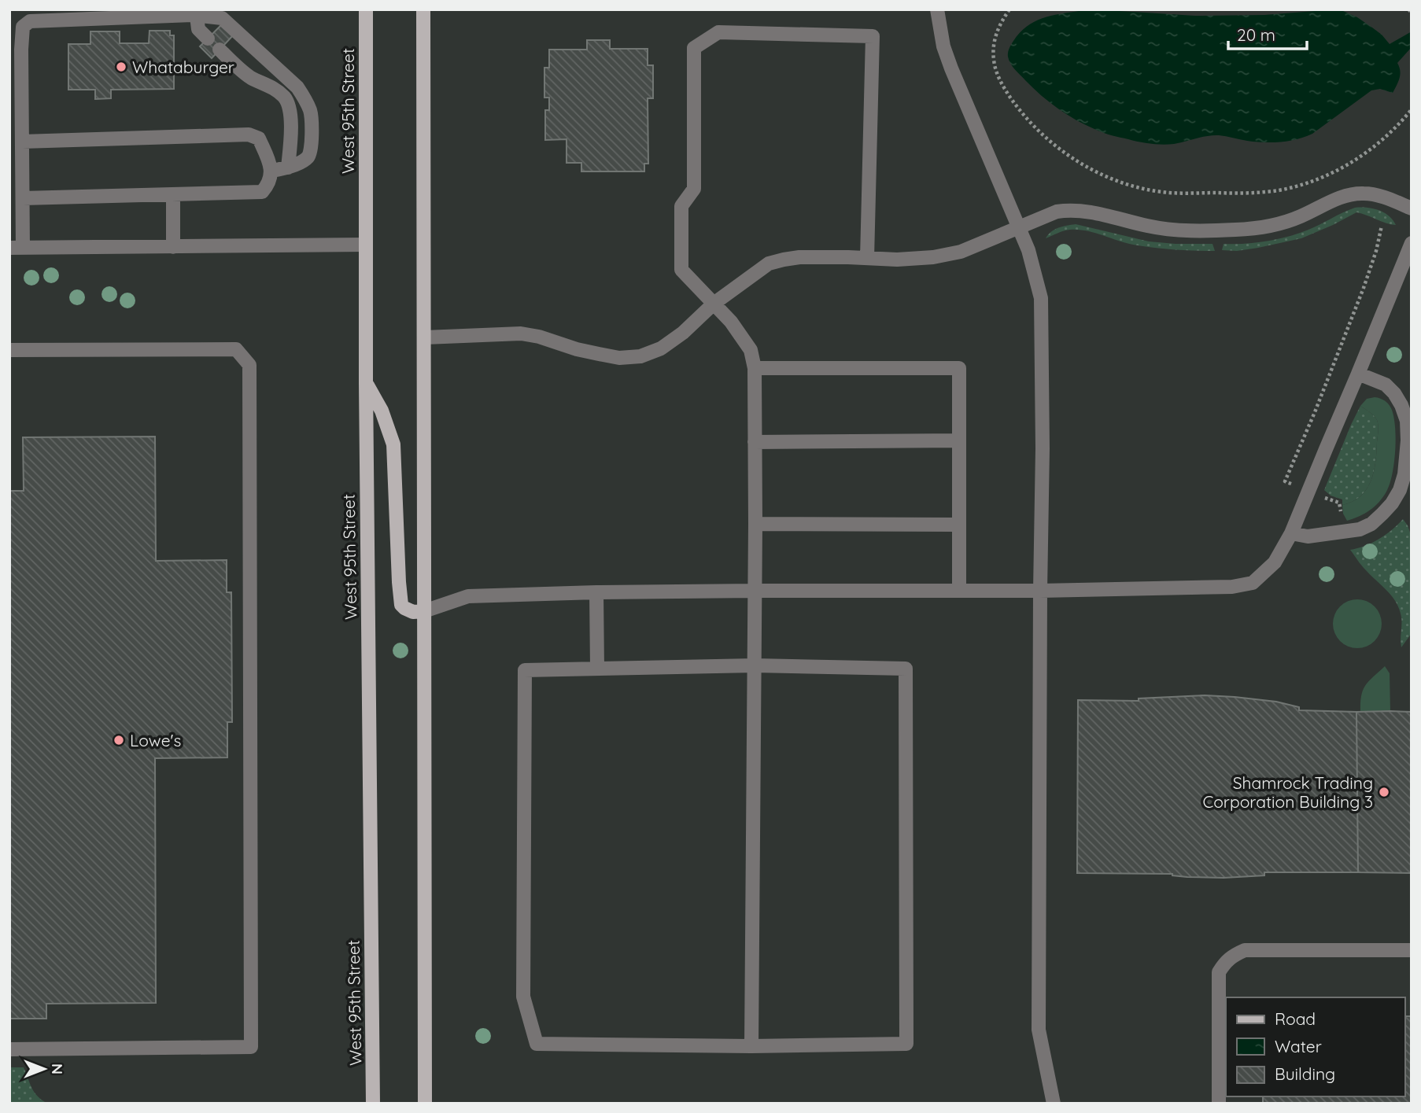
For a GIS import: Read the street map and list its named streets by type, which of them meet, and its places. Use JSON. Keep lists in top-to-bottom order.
{
  "streets": {
    "main road": ["West 95th Street"]
  },
  "places": ["Whataburger", "Lowe's", "Shamrock Trading Corporation Building 3"],
  "legend": ["Road", "Water", "Building"],
  "scale_bar": "20 m",
  "north": "right"
}
